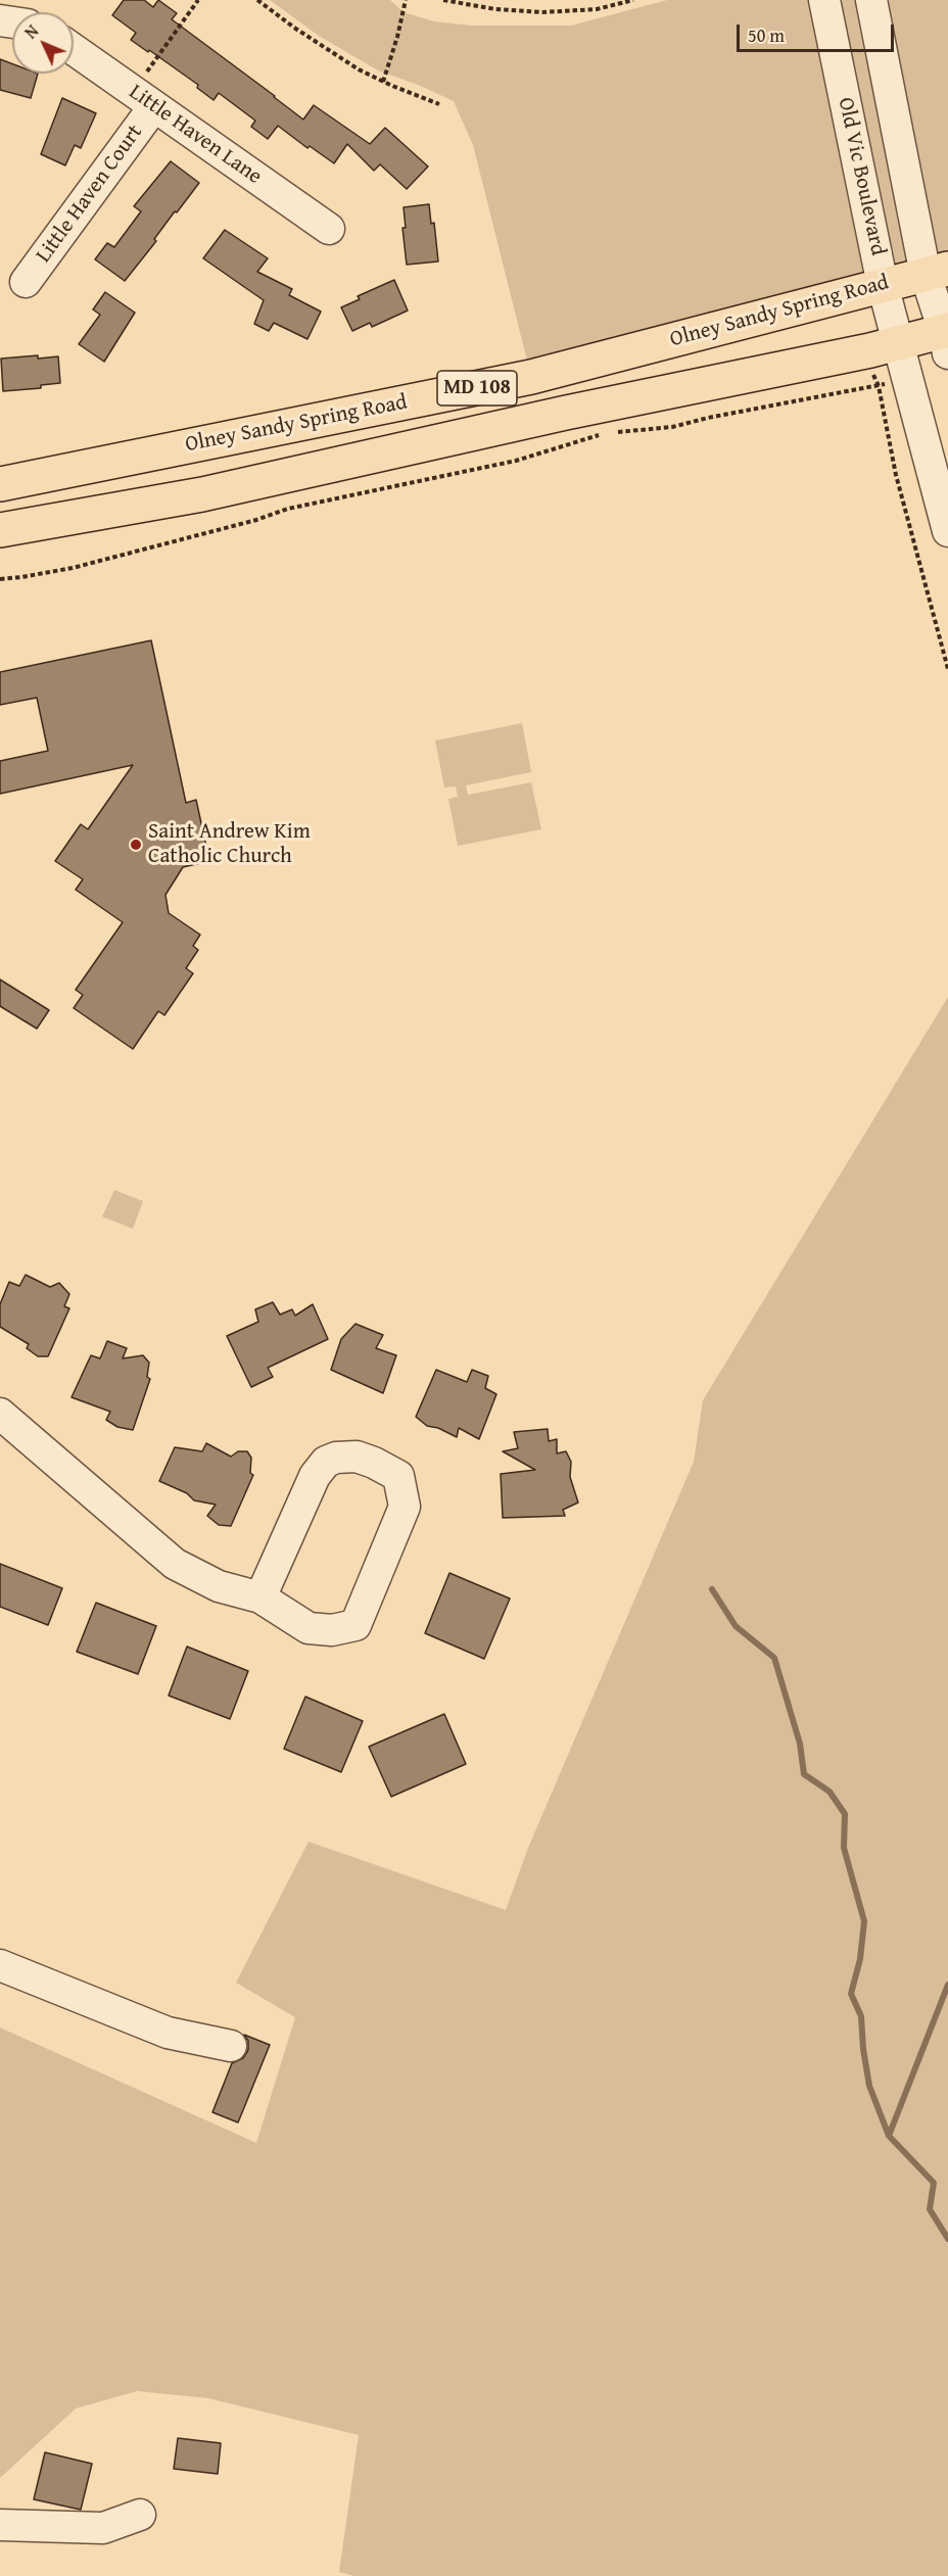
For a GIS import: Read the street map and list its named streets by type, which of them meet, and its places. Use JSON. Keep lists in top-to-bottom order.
{
  "streets": {
    "main road": ["Olney Sandy Spring Road", "MD 108"],
    "street": ["Little Haven Lane", "Old Vic Boulevard", "Little Haven Court"]
  },
  "crossings": [
    ["Little Haven Lane", "Little Haven Court"],
    ["Old Vic Boulevard", "Olney Sandy Spring Road"]
  ],
  "places": ["Saint Andrew Kim Catholic Church"],
  "scale_bar": "50 m",
  "north": "top left"
}
